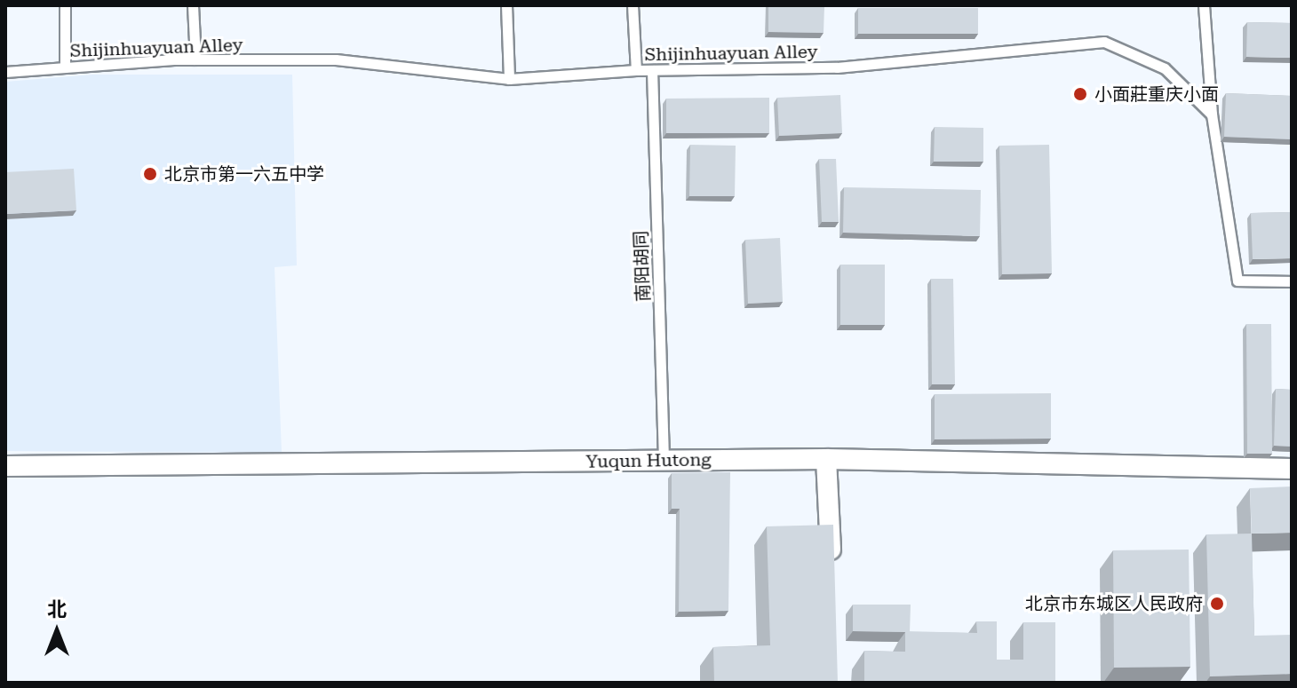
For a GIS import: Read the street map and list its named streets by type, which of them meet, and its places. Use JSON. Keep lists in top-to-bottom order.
{
  "streets": {
    "street": ["Yuqun Hutong"],
    "lane": ["Shijinhuayuan Alley", "南阳胡同"]
  },
  "crossings": [
    ["Shijinhuayuan Alley", "南阳胡同"],
    ["南阳胡同", "Yuqun Hutong"]
  ],
  "places": ["小面莊重庆小面", "北京市第一六五中学", "北京市东城区人民政府"],
  "north": "top"
}
